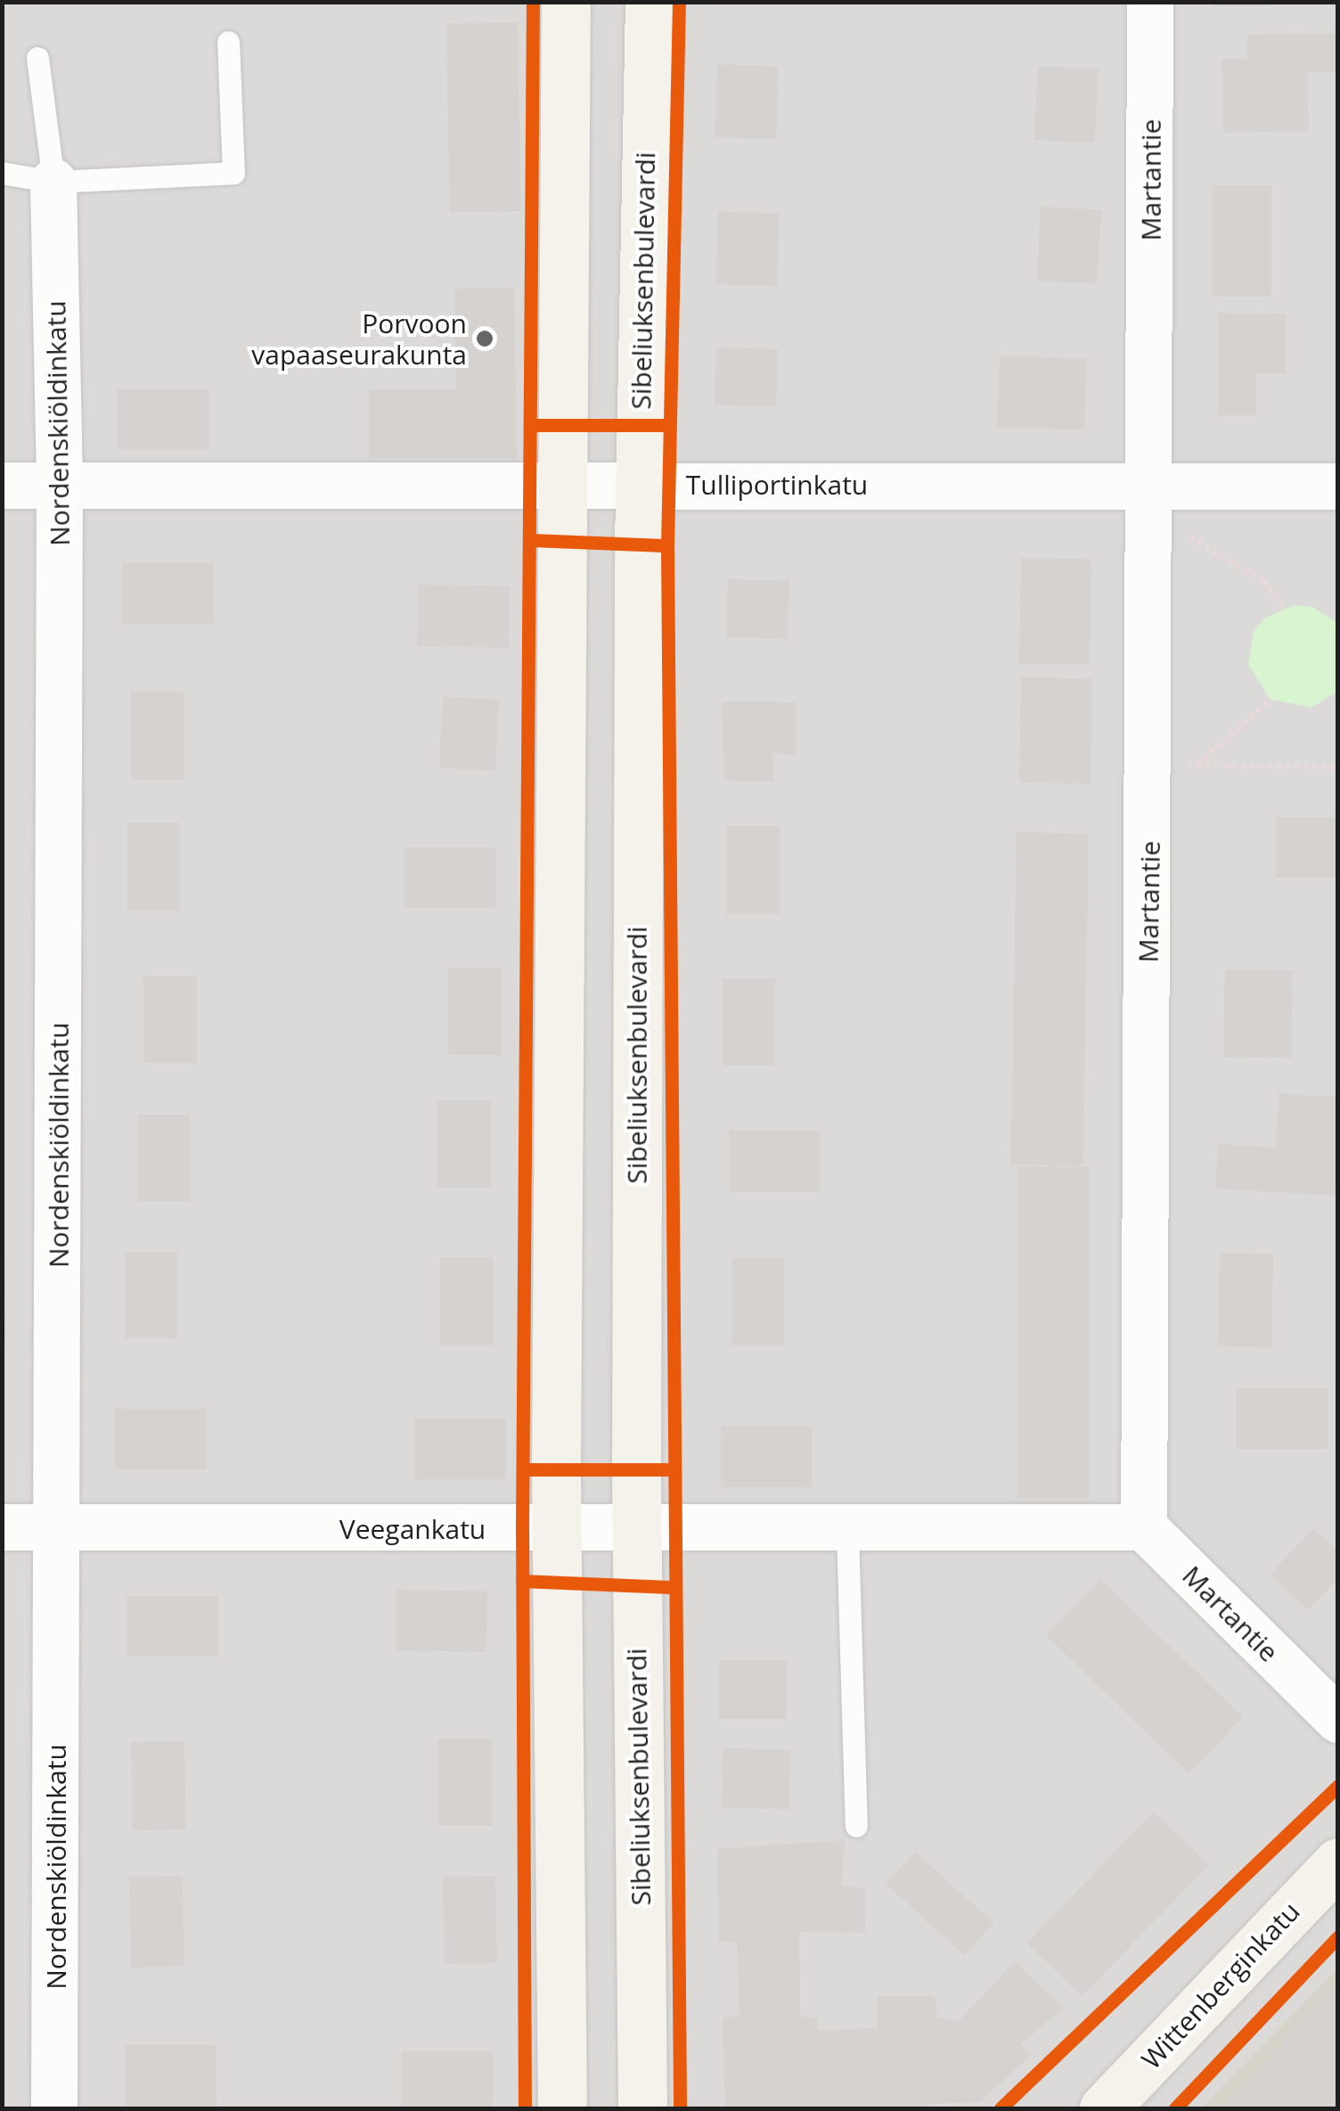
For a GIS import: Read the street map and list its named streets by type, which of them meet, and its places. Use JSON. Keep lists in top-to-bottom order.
{
  "streets": {
    "main road": ["Sibeliuksenbulevardi", "Wittenberginkatu"],
    "street": [
      "Martantie",
      "Nordenskiöldinkatu",
      "Tulliportinkatu",
      "Veegankatu"
    ]
  },
  "crossings": [
    ["Martantie", "Tulliportinkatu"],
    ["Martantie", "Veegankatu"],
    ["Sibeliuksenbulevardi", "Tulliportinkatu"],
    ["Sibeliuksenbulevardi", "Veegankatu"],
    ["Nordenskiöldinkatu", "Tulliportinkatu"],
    ["Nordenskiöldinkatu", "Veegankatu"]
  ],
  "places": ["Porvoon vapaaseurakunta"]
}
